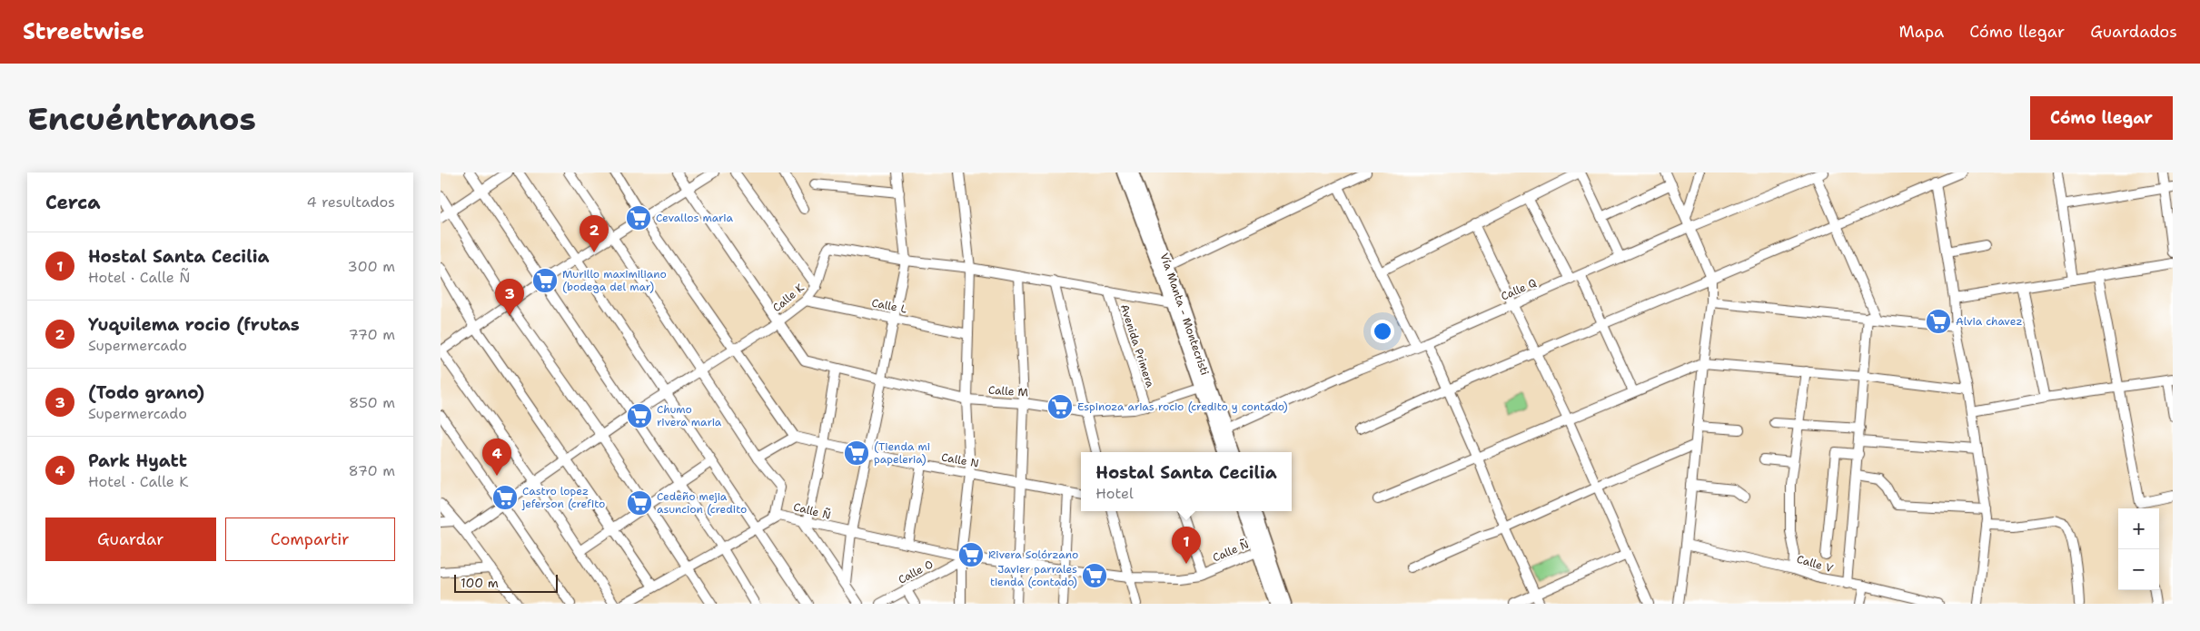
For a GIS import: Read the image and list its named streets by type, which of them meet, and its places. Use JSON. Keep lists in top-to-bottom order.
{
  "streets": {
    "main road": ["Vía Manta - Montecristi"],
    "street": [
      "Calle Q",
      "Calle K",
      "Calle L",
      "Avenida Primera",
      "Calle M",
      "Calle N",
      "Calle Ñ",
      "Calle V",
      "Calle O"
    ]
  },
  "crossings": [
    ["Calle Q", "Vía Manta - Montecristi"],
    ["Calle K", "Calle L"],
    ["Calle K", "Vía Manta - Montecristi"],
    ["Calle K", "Avenida Primera"],
    ["Calle K", "Calle M"],
    ["Vía Manta - Montecristi", "Calle M"],
    ["Avenida Primera", "Calle M"],
    ["Calle Ñ", "Calle O"]
  ],
  "places": {
    "supermarket": [
      "Cevallos maria",
      "Murillo maximiliano (bodega del mar)",
      "Alvia chavez",
      "Espinoza arias rocio (credito y contado)",
      "Chumo rivera maria",
      "(Tienda mi papeleria)",
      "Castro lopez jeferson (crefito",
      "Cedeño mejia asuncion (credito",
      "Rivera Solórzano",
      "Javier parrales tienda (contado)"
    ]
  },
  "scale_bar": "100 m",
  "page": {
    "header": "Streetwise",
    "nav": ["Mapa", "Cómo llegar", "Guardados"],
    "buttons": [
      "Cómo llegar",
      ["Guardar", "Compartir"]
    ],
    "title": "Encuéntranos",
    "heading": ["Cerca", "4 resultados"],
    "pins": [
      "2",
      "3",
      "4",
      "1"
    ],
    "list": [
      {
        "mark": "1",
        "name": "Hostal Santa Cecilia",
        "note": "Hotel · Calle Ñ",
        "value": "300 m"
      },
      {
        "mark": "2",
        "name": "Yuquilema rocio (frutas",
        "note": "Supermercado",
        "value": "770 m"
      },
      {
        "mark": "3",
        "name": "(Todo grano)",
        "note": "Supermercado",
        "value": "850 m"
      },
      {
        "mark": "4",
        "name": "Park Hyatt",
        "note": "Hotel · Calle K",
        "value": "870 m"
      }
    ],
    "popup": ["Hostal Santa Cecilia", "Hotel"],
    "map_buttons": ["+", "−"],
    "scale": "100 m"
  }
}
